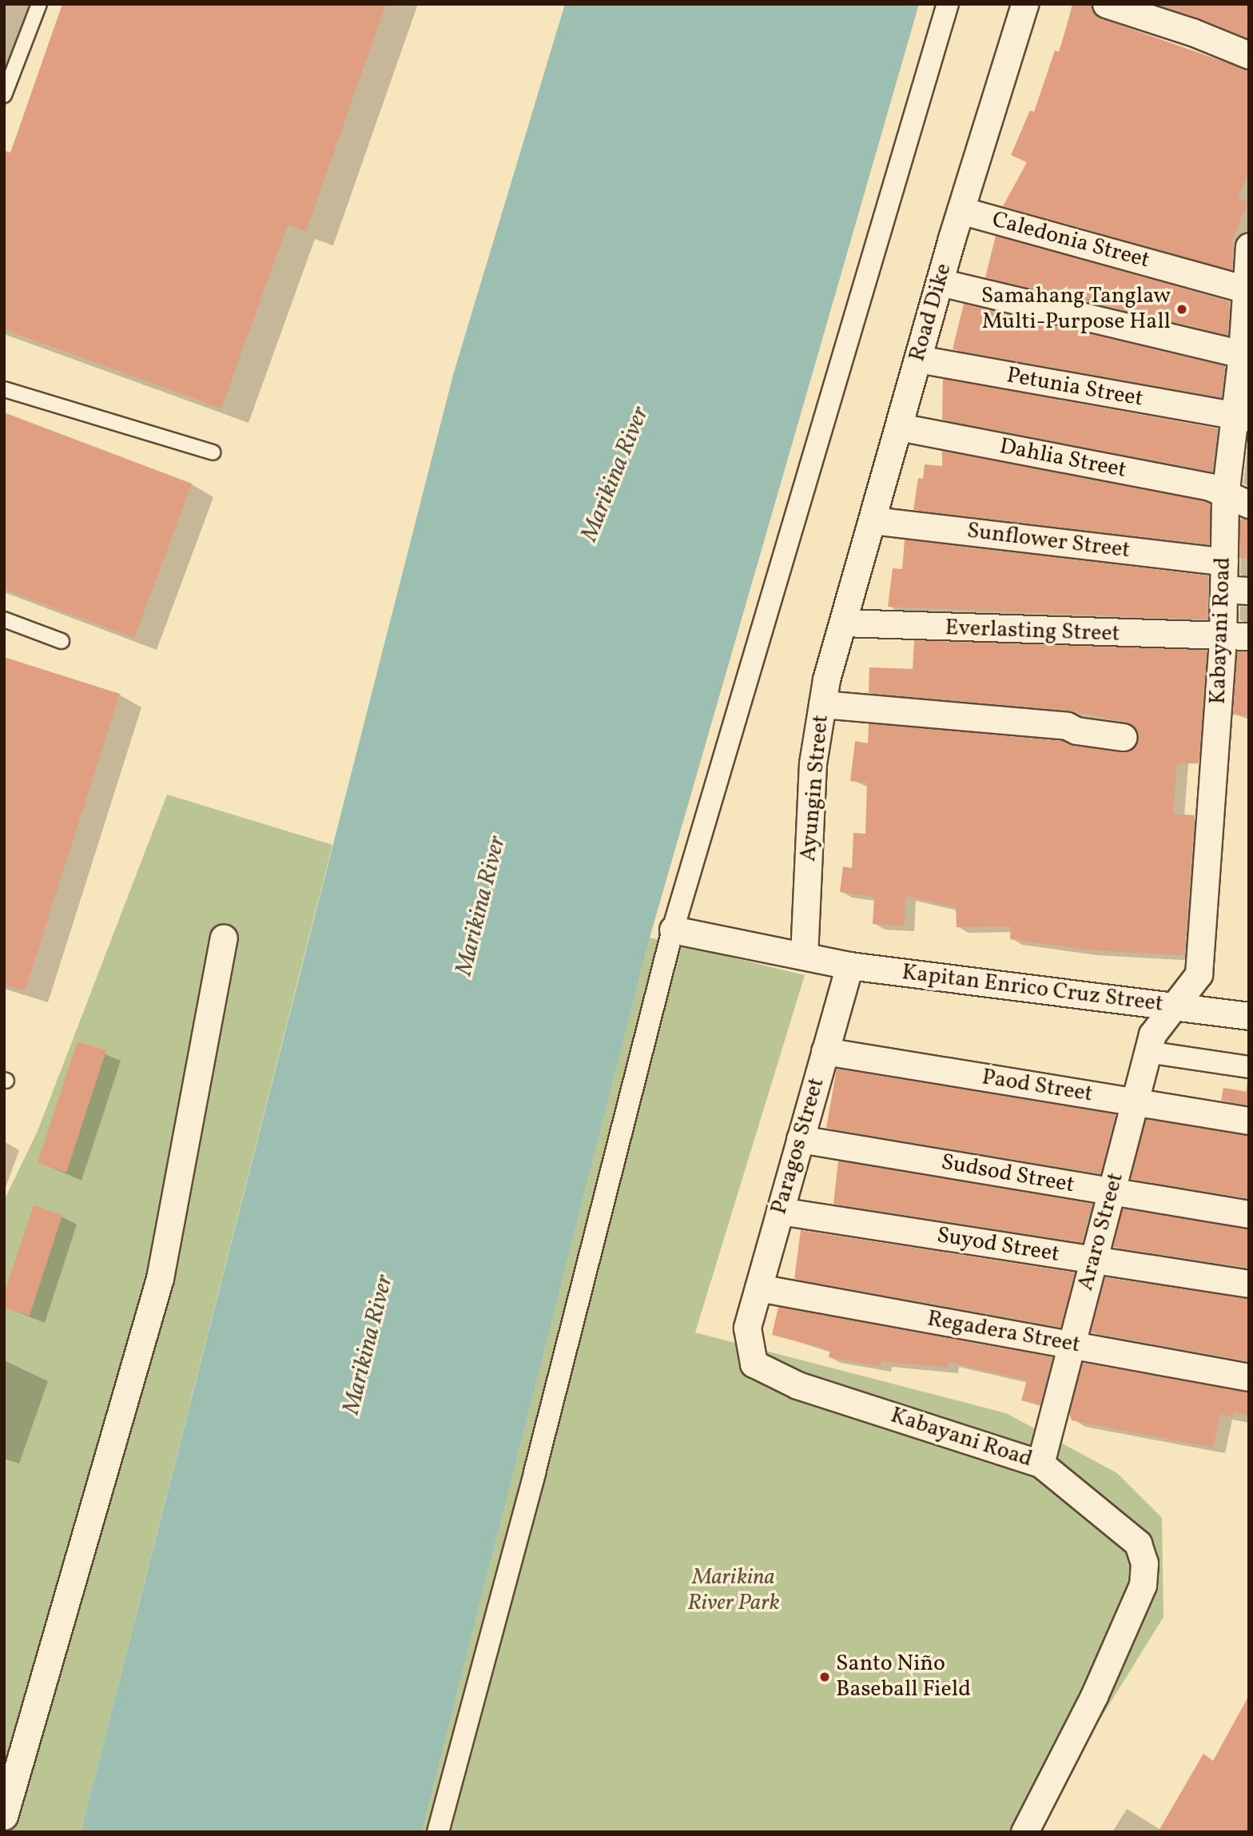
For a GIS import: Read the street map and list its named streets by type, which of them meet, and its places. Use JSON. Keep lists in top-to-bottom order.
{
  "streets": {
    "street": [
      "Caledonia Street",
      "Road Dike",
      "Petunia Street",
      "Dahlia Street",
      "Sunflower Street",
      "Kabayani Road",
      "Everlasting Street",
      "Ayungin Street",
      "Kapitan Enrico Cruz Street",
      "Paod Street",
      "Paragos Street",
      "Sudsod Street",
      "Araro Street",
      "Suyod Street",
      "Regadera Street"
    ]
  },
  "crossings": [
    ["Caledonia Street", "Road Dike"],
    ["Caledonia Street", "Kabayani Road"],
    ["Road Dike", "Petunia Street"],
    ["Road Dike", "Dahlia Street"],
    ["Road Dike", "Sunflower Street"],
    ["Road Dike", "Everlasting Street"],
    ["Road Dike", "Ayungin Street"],
    ["Petunia Street", "Kabayani Road"],
    ["Dahlia Street", "Kabayani Road"],
    ["Sunflower Street", "Kabayani Road"],
    ["Kabayani Road", "Everlasting Street"],
    ["Kabayani Road", "Kapitan Enrico Cruz Street"],
    ["Kabayani Road", "Paragos Street"],
    ["Kabayani Road", "Araro Street"],
    ["Everlasting Street", "Ayungin Street"],
    ["Ayungin Street", "Kapitan Enrico Cruz Street"],
    ["Kapitan Enrico Cruz Street", "Paragos Street"],
    ["Kapitan Enrico Cruz Street", "Araro Street"],
    ["Paod Street", "Paragos Street"],
    ["Paod Street", "Araro Street"],
    ["Paragos Street", "Sudsod Street"],
    ["Paragos Street", "Suyod Street"],
    ["Paragos Street", "Regadera Street"],
    ["Sudsod Street", "Araro Street"],
    ["Araro Street", "Suyod Street"],
    ["Araro Street", "Regadera Street"]
  ],
  "water": ["Marikina River"],
  "parks": ["Marikina River Park"],
  "places": ["Samahang Tanglaw Multi-Purpose Hall", "Santo Niño Baseball Field"]
}
